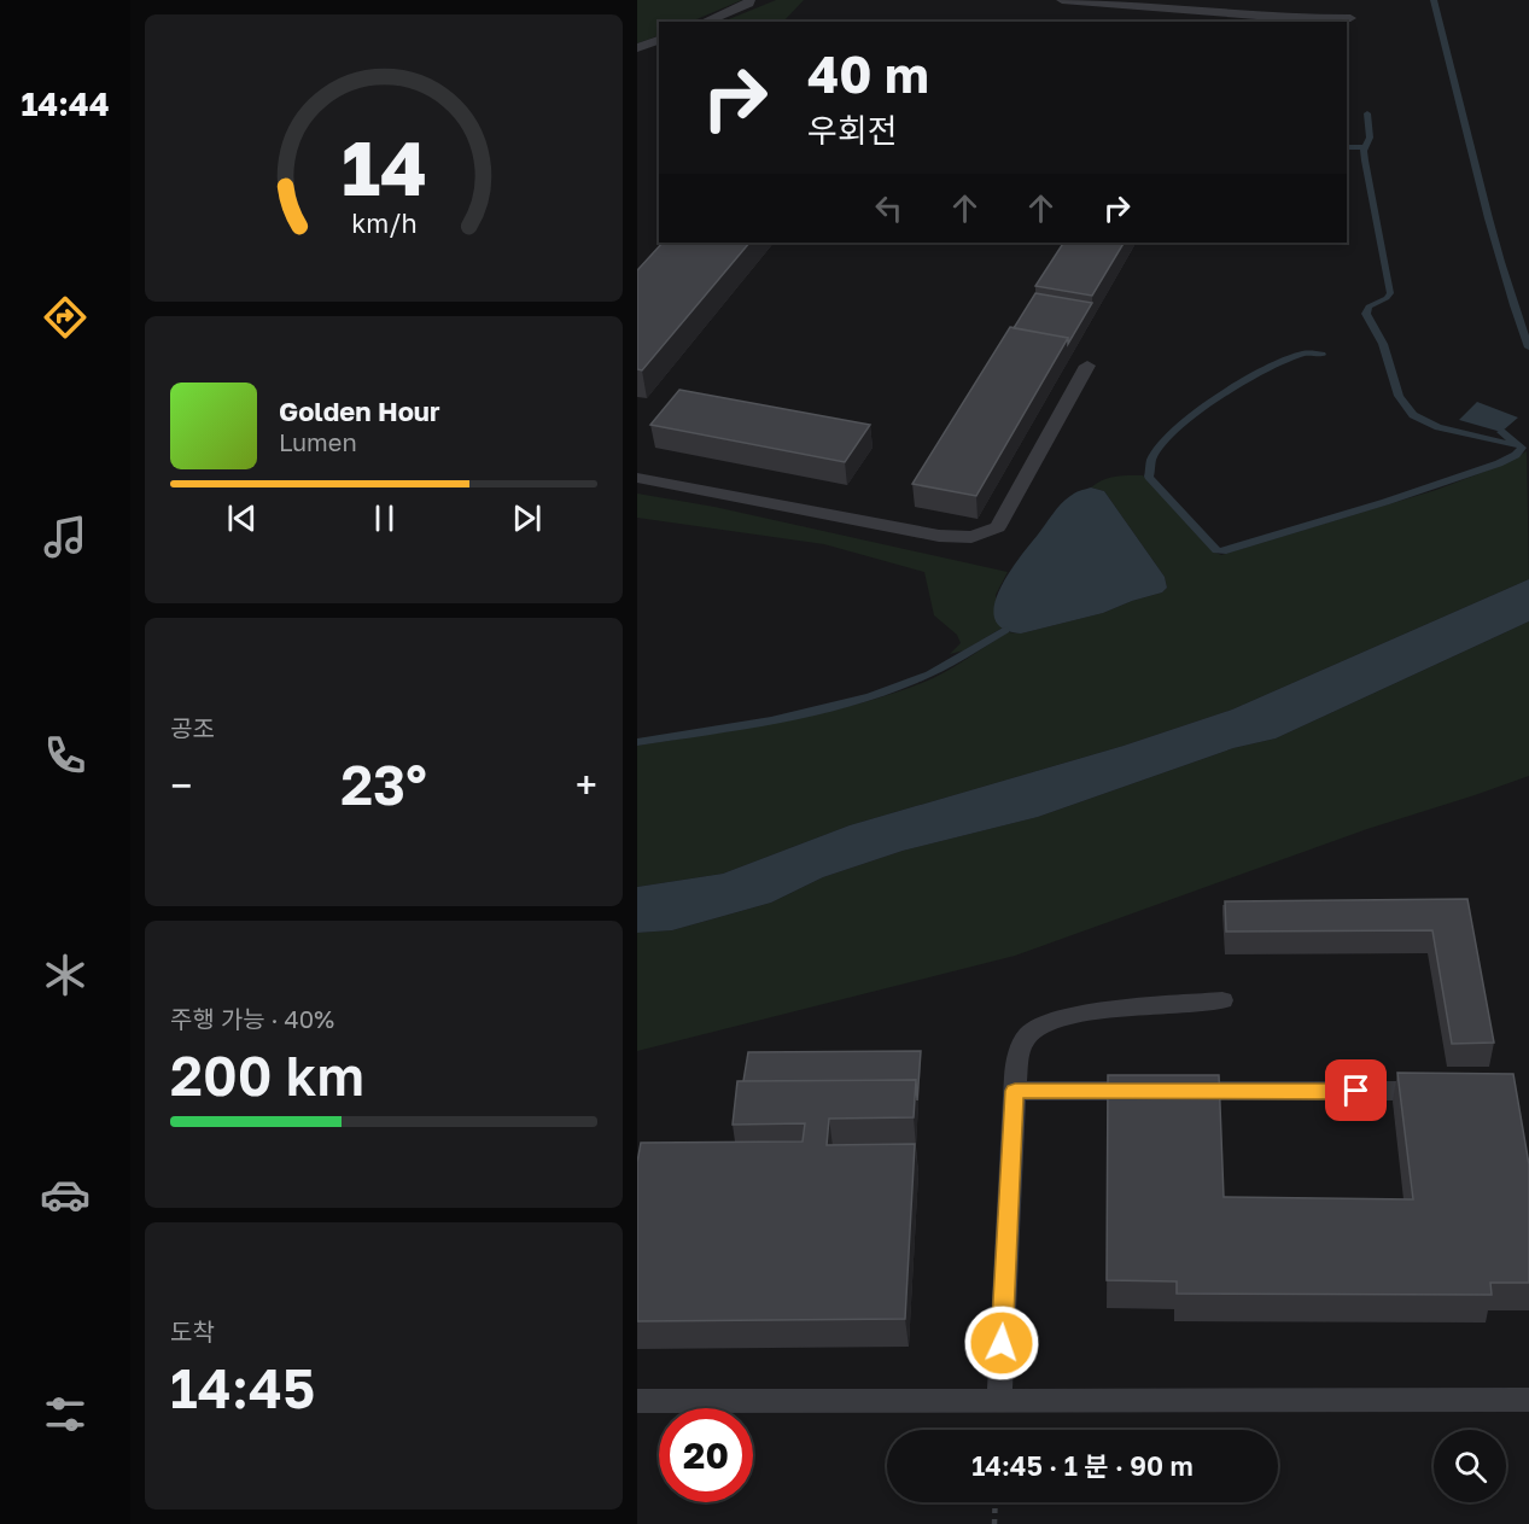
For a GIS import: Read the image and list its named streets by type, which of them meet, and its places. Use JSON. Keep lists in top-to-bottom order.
{
  "page": {
    "tabs": "14:44",
    "turn": ["40 m", "우회전"],
    "song": ["Golden Hour", "Lumen"],
    "tile": [
      "공조",
      ["주행 가능 · 40%", "200 km"],
      ["도착", "14:45"]
    ],
    "heat": ["−", "23°", "+"],
    "limit": "20",
    "trip": "14:45 · 1 분 · 90 m",
    "gauge": ["14", "km/h"]
  }
}
